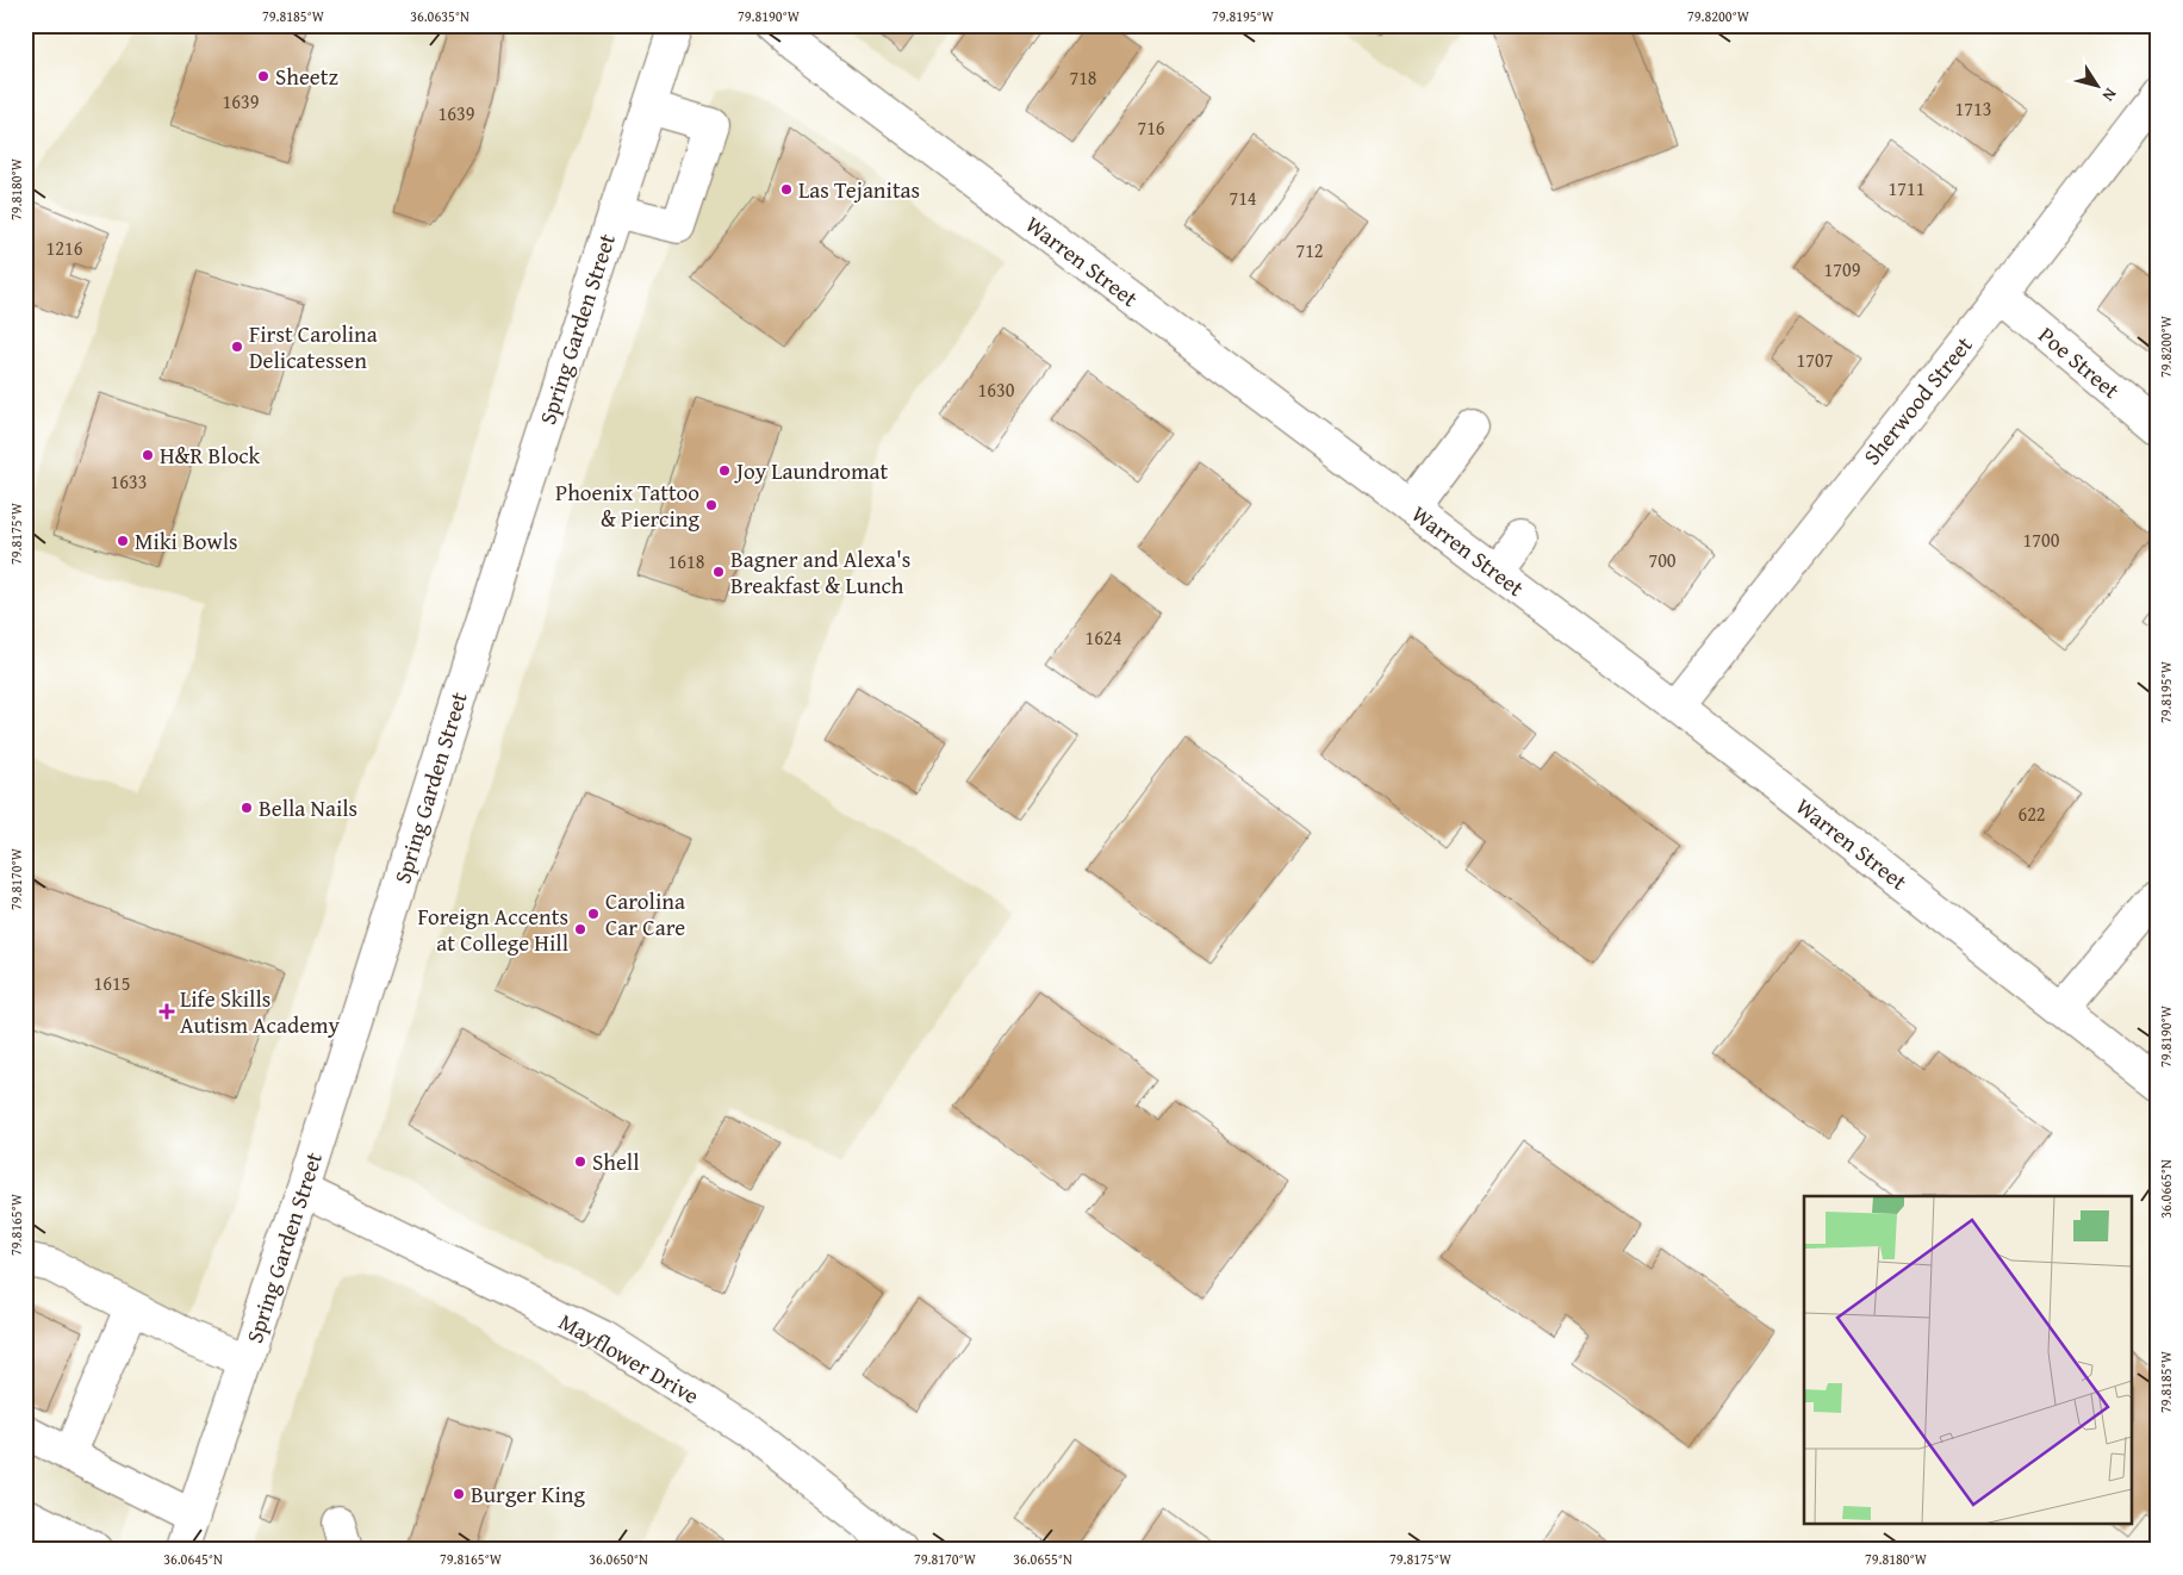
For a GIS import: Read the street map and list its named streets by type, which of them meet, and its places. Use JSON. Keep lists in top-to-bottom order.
{
  "streets": {
    "street": [
      "Warren Street",
      "Spring Garden Street",
      "Poe Street",
      "Sherwood Street",
      "Mayflower Drive"
    ]
  },
  "crossings": [
    ["Warren Street", "Sherwood Street"],
    ["Spring Garden Street", "Mayflower Drive"],
    ["Poe Street", "Sherwood Street"]
  ],
  "places": {
    "other": [
      "Sheetz",
      "Las Tejanitas",
      "First Carolina Delicatessen",
      "H&R Block",
      "Joy Laundromat",
      "Phoenix Tattoo & Piercing",
      "Miki Bowls",
      "Bagner and Alexa's Breakfast & Lunch",
      "Bella Nails",
      "Carolina Car Care",
      "Foreign Accents at College Hill",
      "Shell",
      "Burger King"
    ],
    "health": ["Life Skills Autism Academy"]
  },
  "house_numbers": [
    "718",
    "1639",
    "1713",
    "1639",
    "716",
    "1711",
    "714",
    "1216",
    "712",
    "1709",
    "1707",
    "1630",
    "1633",
    "1700",
    "700",
    "1618",
    "1624",
    "622",
    "1615"
  ],
  "north": "bottom right",
  "coordinates": [
    "79.8185°W",
    "36.0635°N",
    "79.8190°W",
    "79.8195°W",
    "79.8200°W",
    "79.8180°W",
    "79.8175°W",
    "79.8170°W",
    "36.0665°N",
    "79.8165°W",
    "36.0645°N",
    "36.0650°N",
    "36.0655°N"
  ]
}
